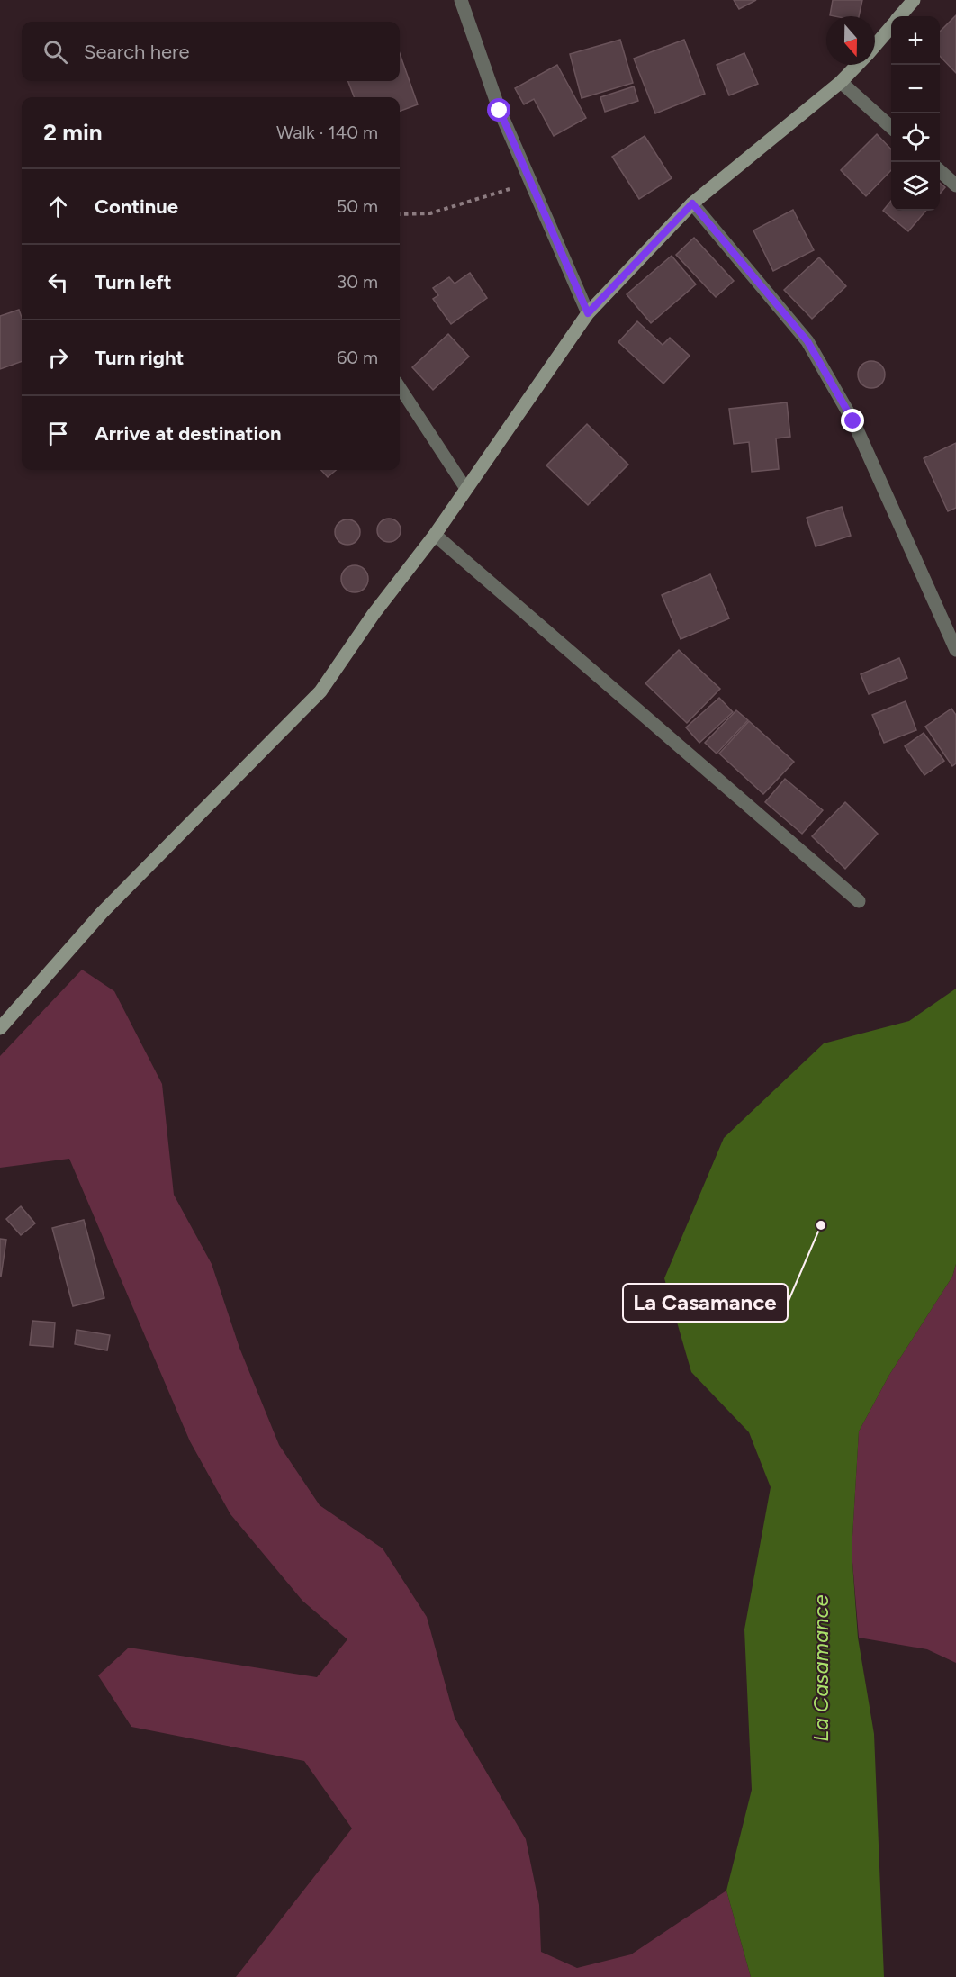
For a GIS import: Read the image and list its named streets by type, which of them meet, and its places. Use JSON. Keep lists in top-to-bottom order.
{
  "water": ["La Casamance"],
  "places": ["La Casamance"],
  "north": "bottom",
  "page": {
    "map_buttons": ["+", "−"],
    "search": "Search here",
    "heading": ["2 min", "Walk · 140 m"],
    "list": [
      ["Continue", "50 m"],
      ["Turn left", "30 m"],
      ["Turn right", "60 m"],
      "Arrive at destination"
    ]
  }
}
